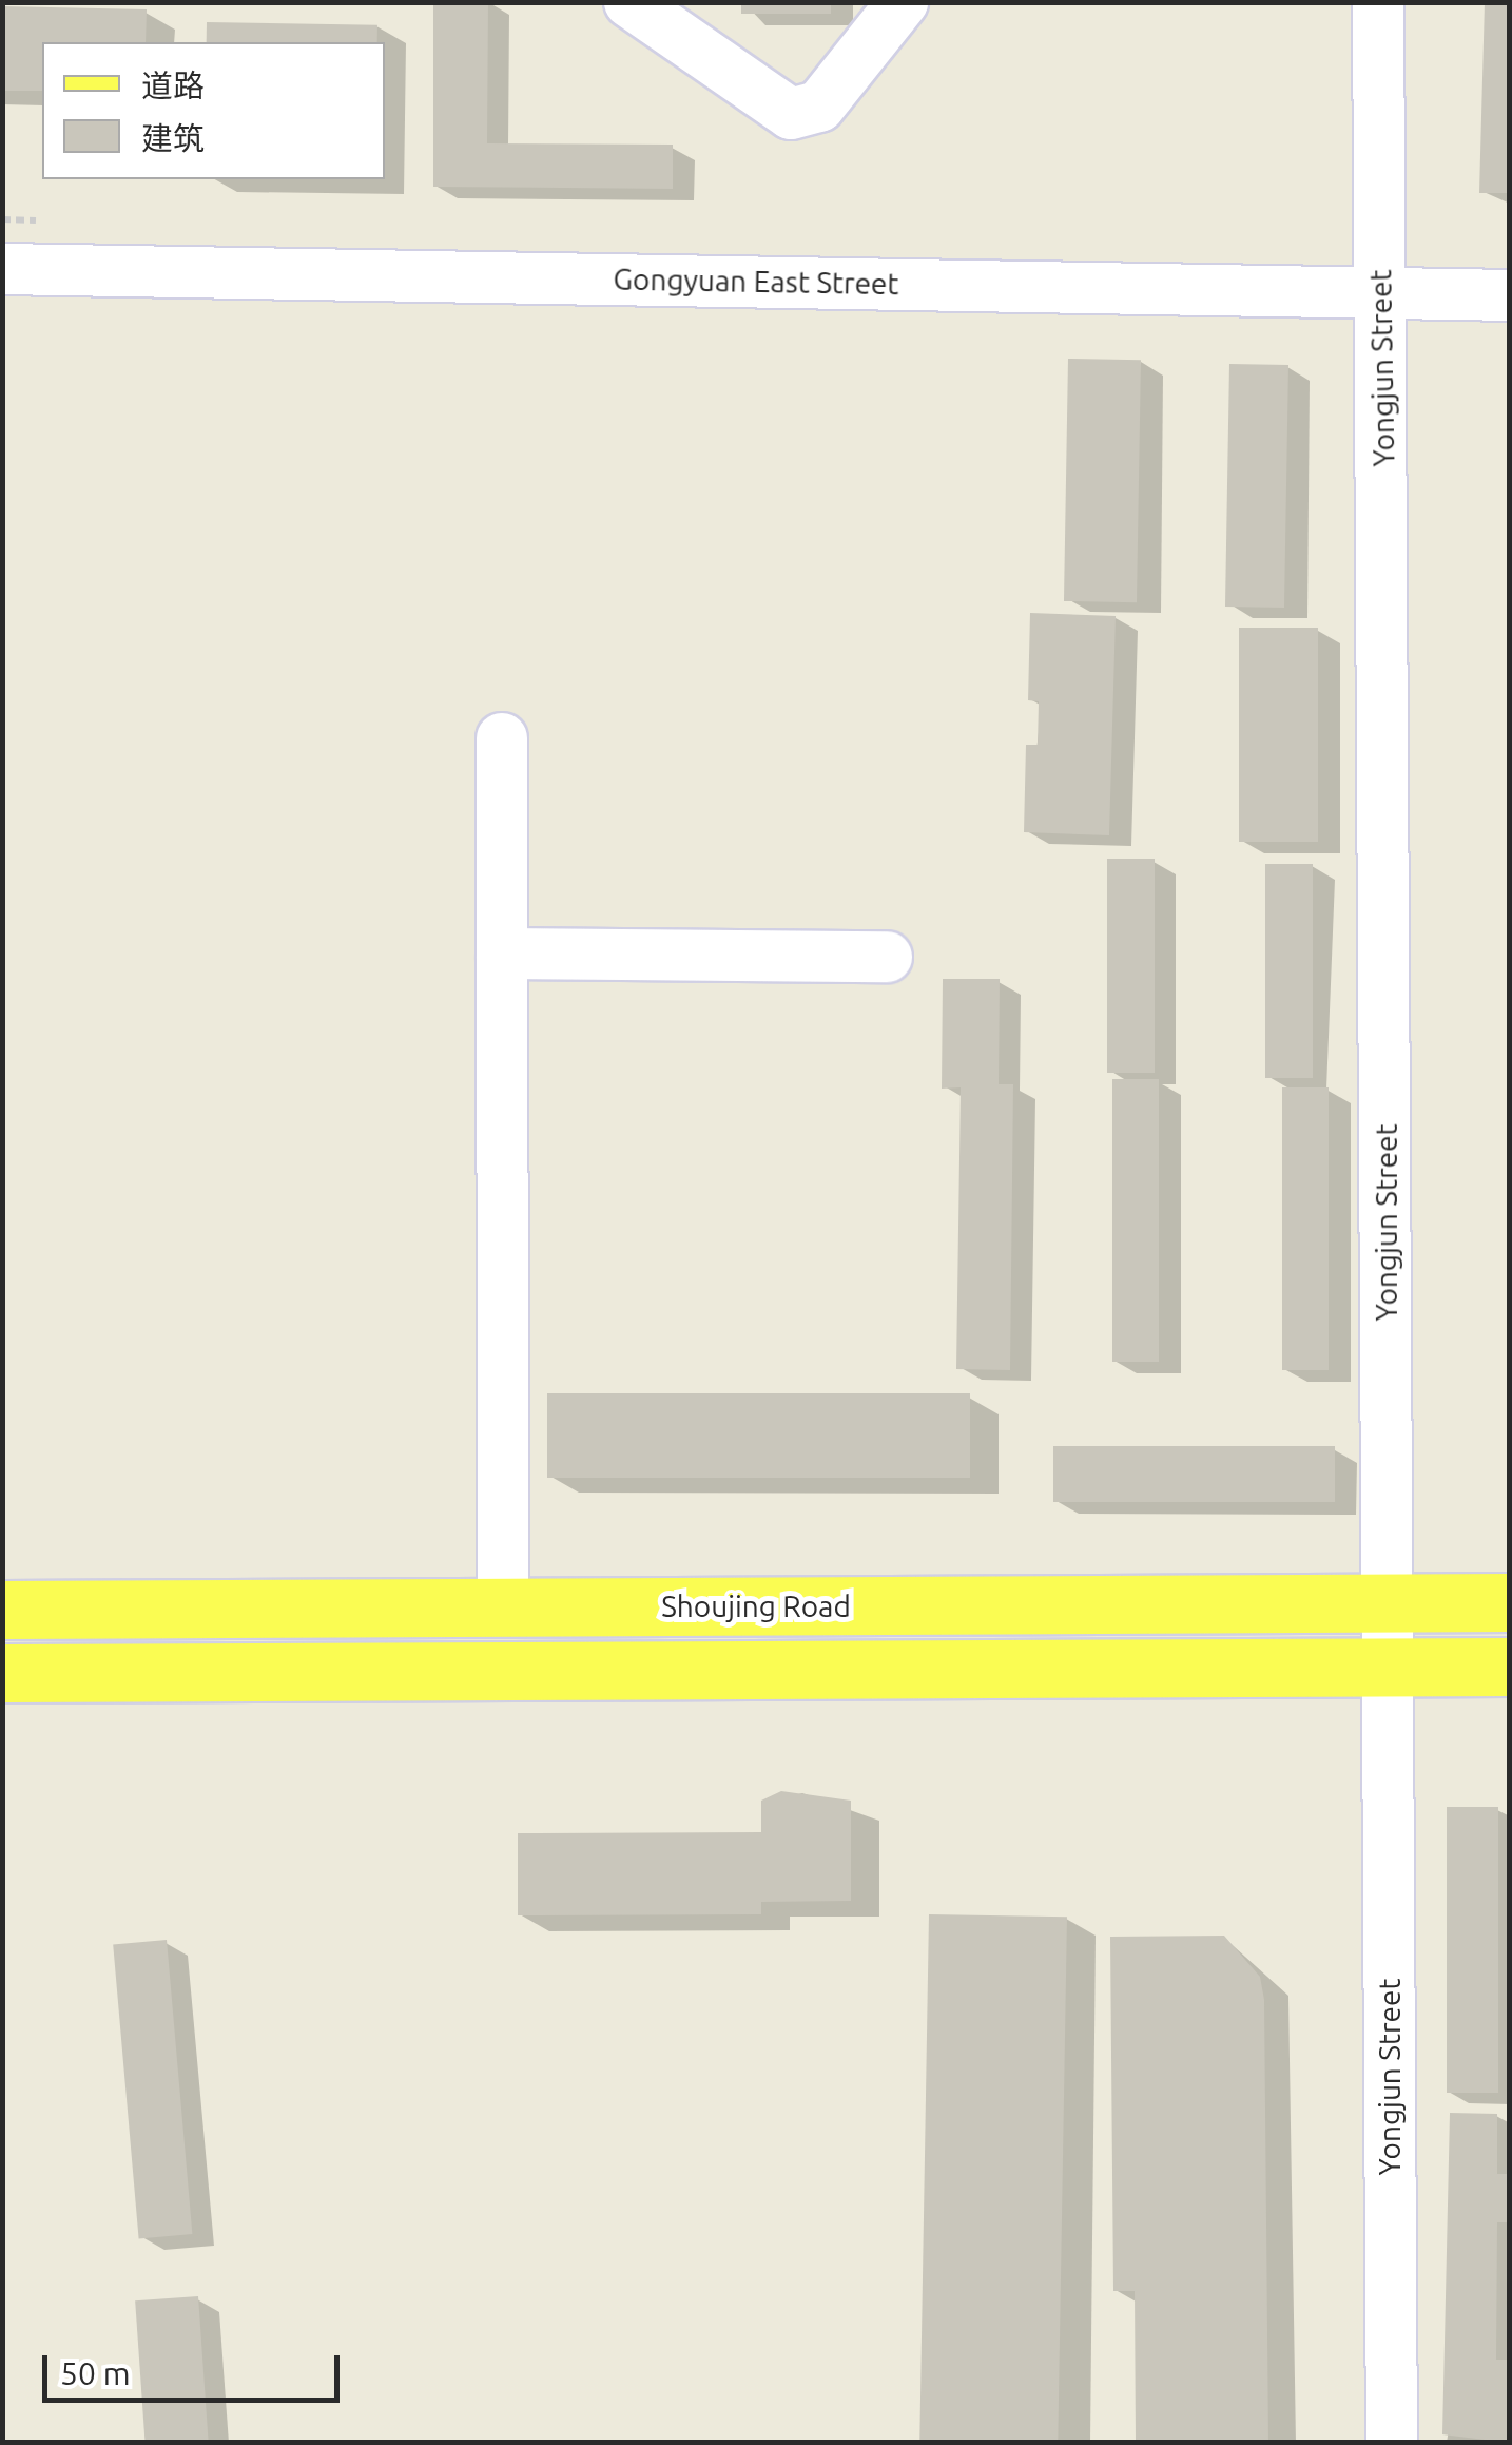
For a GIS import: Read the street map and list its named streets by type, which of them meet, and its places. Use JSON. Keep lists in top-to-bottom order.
{
  "streets": {
    "main road": ["Shoujing Road"],
    "street": ["Gongyuan East Street", "Yongjun Street"]
  },
  "crossings": [
    ["Gongyuan East Street", "Yongjun Street"],
    ["Yongjun Street", "Shoujing Road"]
  ],
  "legend": ["道路", "建筑"],
  "scale_bar": "50 m"
}
